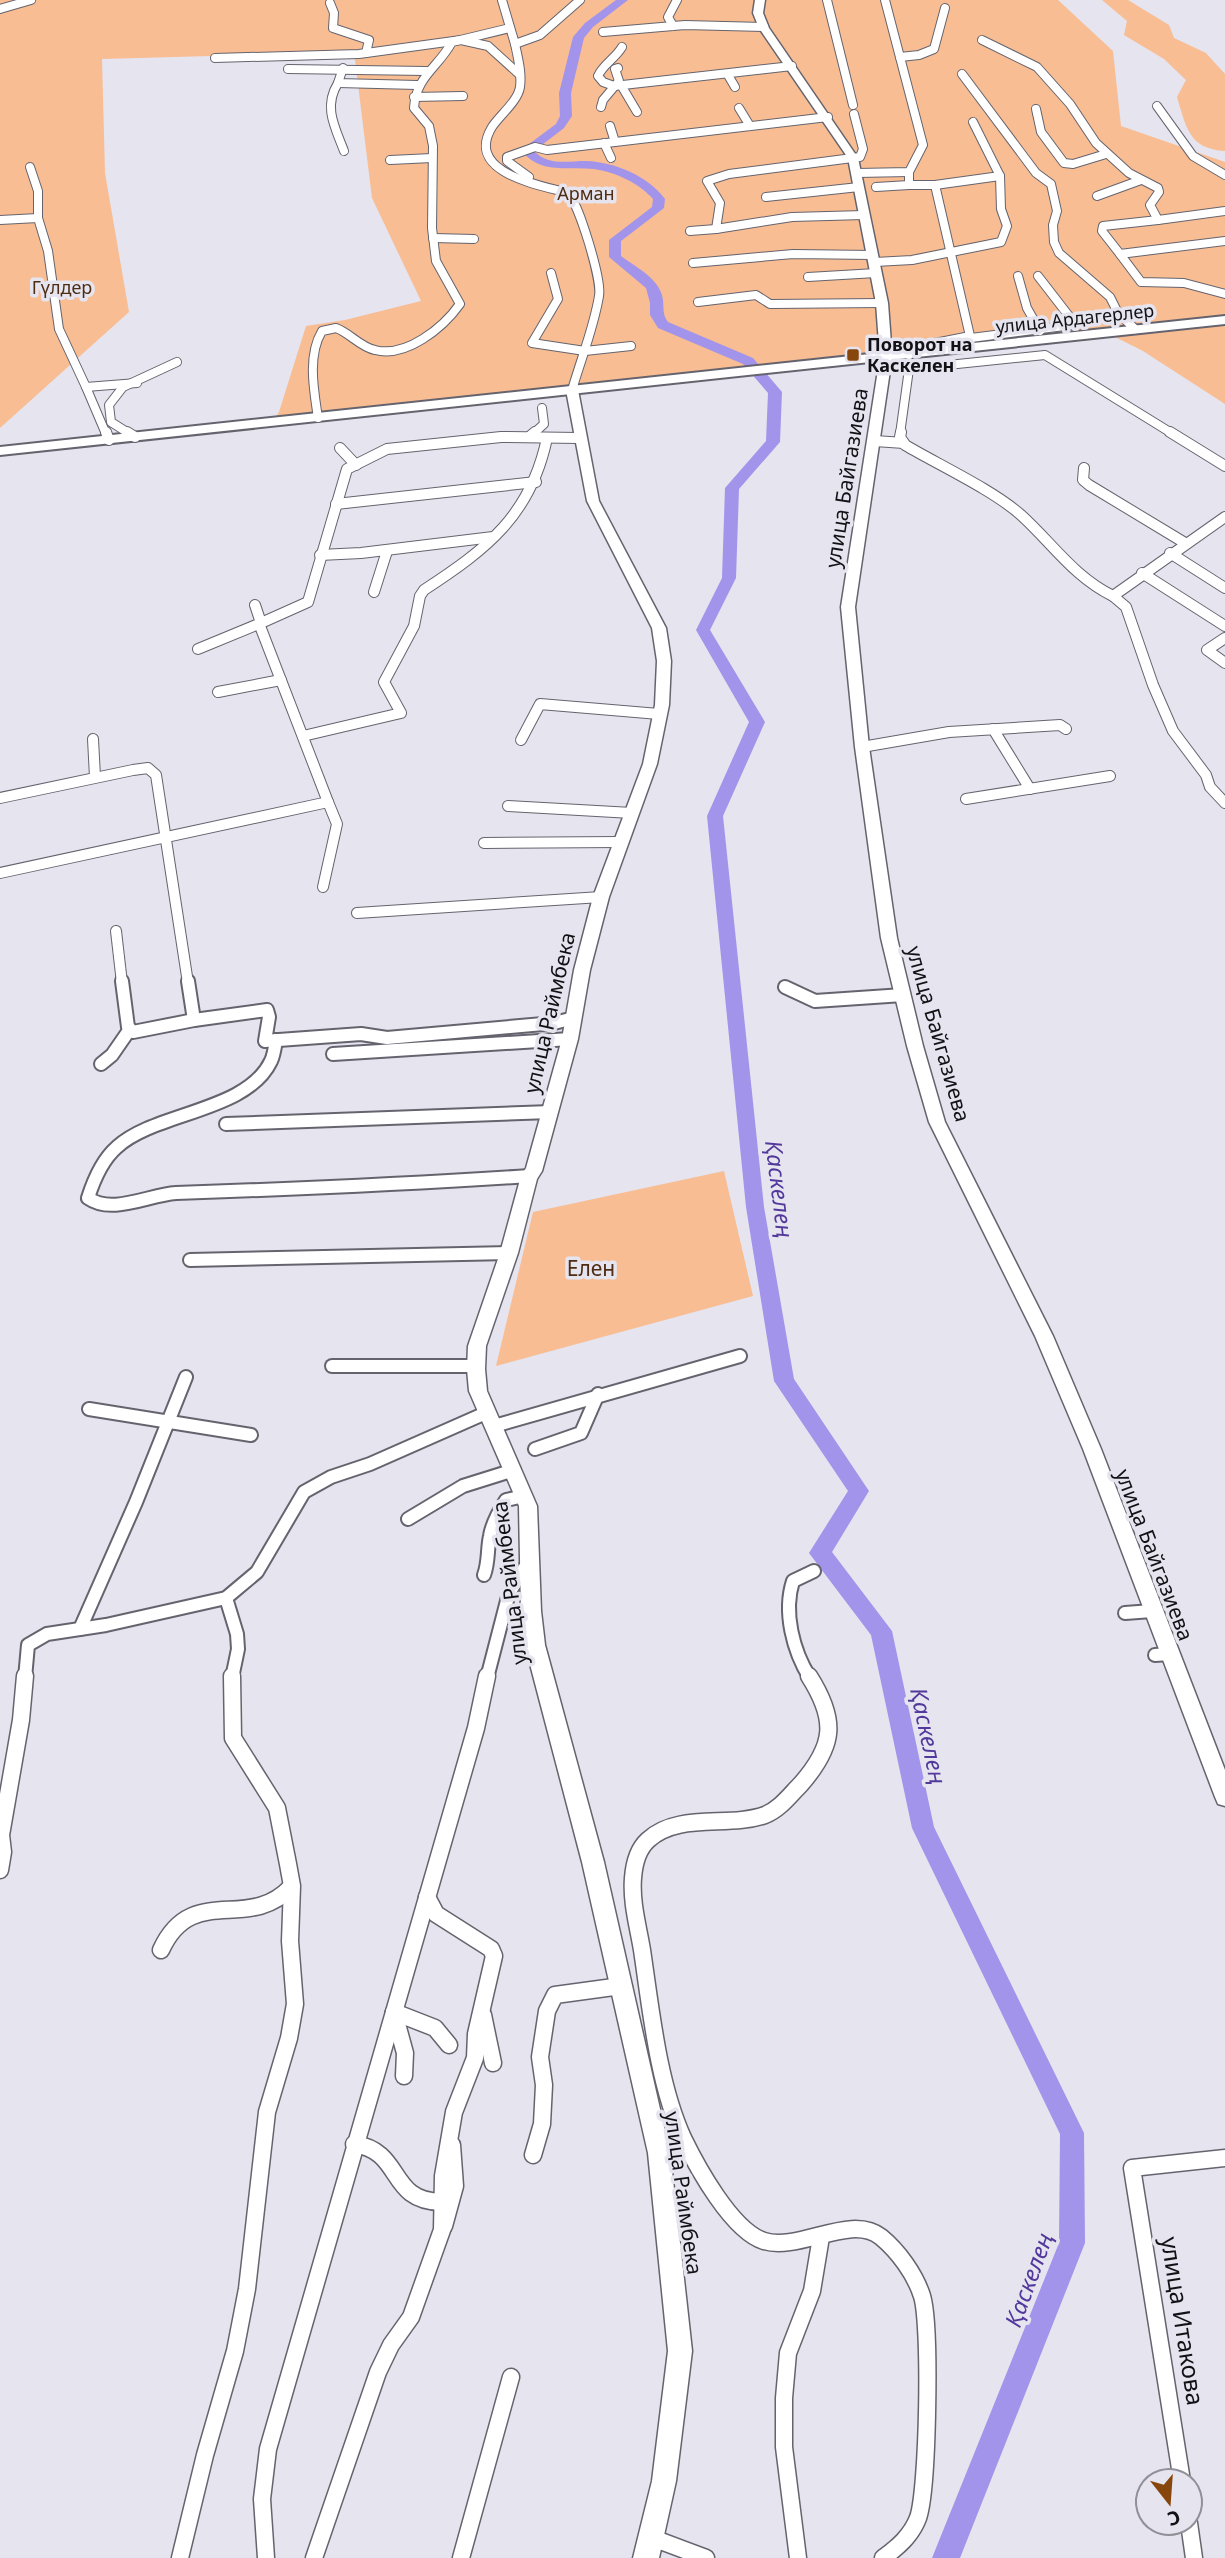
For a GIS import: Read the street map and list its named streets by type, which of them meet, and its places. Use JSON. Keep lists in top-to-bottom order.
{
  "streets": {
    "main road": ["улица Ардагерлер"],
    "street": ["улица Байгазиева", "улица Раймбека", "улица Итакова"]
  },
  "crossings": [
    ["улица Ардагерлер", "улица Байгазиева"],
    ["улица Ардагерлер", "улица Раймбека"]
  ],
  "water": ["Қаскелең"],
  "parks": ["Арман", "Гүлдер", "Елен"],
  "places": {
    "transit": ["Поворот на Каскелен"]
  },
  "north": "bottom"
}
